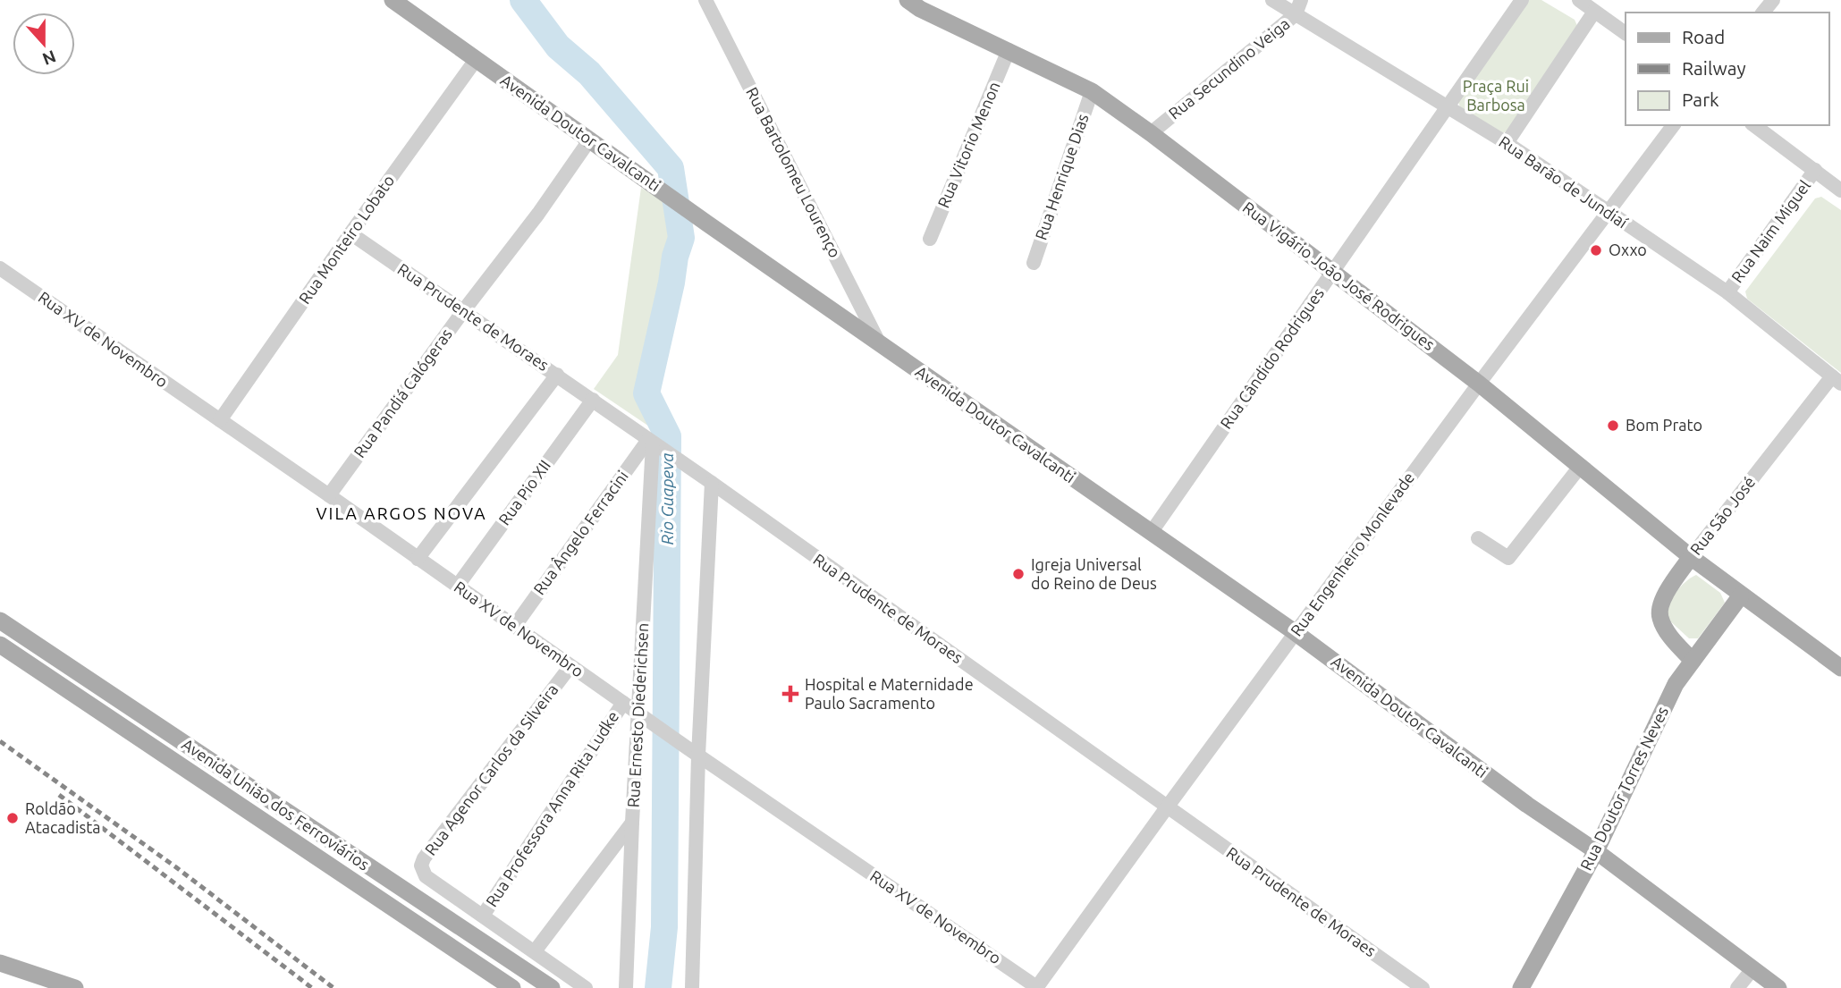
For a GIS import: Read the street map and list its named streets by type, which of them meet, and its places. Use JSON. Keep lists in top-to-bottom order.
{
  "streets": {
    "main road": [
      "Avenida Doutor Cavalcanti",
      "Rua Vigário João José Rodrigues",
      "Rua São José",
      "Rua Doutor Torres Neves",
      "Avenida União dos Ferroviários"
    ],
    "street": [
      "Rua Secundino Veiga",
      "Rua Vitorio Menon",
      "Rua Bartolomeu Lourenço",
      "Rua Henrique Dias",
      "Rua Barão de Jundiaí",
      "Rua Naim Miguel",
      "Rua Monteiro Lobato",
      "Rua Prudente de Moraes",
      "Rua XV de Novembro",
      "Rua Cândido Rodrigues",
      "Rua Pandiá Calógeras",
      "Rua Pio XII",
      "Rua Ângelo Ferracini",
      "Rua Engenheiro Monlevade",
      "Rua Ernesto Diederichsen",
      "Rua Agenor Carlos da Silveira",
      "Rua Professora Anna Rita Ludke"
    ]
  },
  "crossings": [
    ["Rua Secundino Veiga", "Rua Barão de Jundiaí"],
    ["Rua Secundino Veiga", "Rua Vigário João José Rodrigues"],
    ["Avenida Doutor Cavalcanti", "Rua Bartolomeu Lourenço"],
    ["Avenida Doutor Cavalcanti", "Rua Monteiro Lobato"],
    ["Avenida Doutor Cavalcanti", "Rua Cândido Rodrigues"],
    ["Avenida Doutor Cavalcanti", "Rua Pandiá Calógeras"],
    ["Avenida Doutor Cavalcanti", "Rua Engenheiro Monlevade"],
    ["Avenida Doutor Cavalcanti", "Rua Doutor Torres Neves"],
    ["Rua Vitorio Menon", "Rua Vigário João José Rodrigues"],
    ["Rua Henrique Dias", "Rua Vigário João José Rodrigues"],
    ["Rua Barão de Jundiaí", "Rua Naim Miguel"],
    ["Rua Barão de Jundiaí", "Rua Cândido Rodrigues"],
    ["Rua Barão de Jundiaí", "Rua São José"],
    ["Rua Barão de Jundiaí", "Rua Engenheiro Monlevade"],
    ["Rua Monteiro Lobato", "Rua Prudente de Moraes"],
    ["Rua Monteiro Lobato", "Rua XV de Novembro"],
    ["Rua Vigário João José Rodrigues", "Rua Cândido Rodrigues"],
    ["Rua Vigário João José Rodrigues", "Rua São José"],
    ["Rua Vigário João José Rodrigues", "Rua Engenheiro Monlevade"],
    ["Rua Vigário João José Rodrigues", "Rua Doutor Torres Neves"],
    ["Rua Prudente de Moraes", "Rua Pandiá Calógeras"],
    ["Rua Prudente de Moraes", "Rua Pio XII"],
    ["Rua Prudente de Moraes", "Rua Ângelo Ferracini"],
    ["Rua Prudente de Moraes", "Rua Engenheiro Monlevade"],
    ["Rua Prudente de Moraes", "Rua Ernesto Diederichsen"],
    ["Rua XV de Novembro", "Rua Pandiá Calógeras"],
    ["Rua XV de Novembro", "Rua Pio XII"],
    ["Rua XV de Novembro", "Rua Ângelo Ferracini"],
    ["Rua XV de Novembro", "Rua Engenheiro Monlevade"],
    ["Rua XV de Novembro", "Rua Ernesto Diederichsen"],
    ["Rua XV de Novembro", "Rua Agenor Carlos da Silveira"],
    ["Rua XV de Novembro", "Rua Professora Anna Rita Ludke"],
    ["Rua São José", "Rua Doutor Torres Neves"],
    ["Rua Ângelo Ferracini", "Rua Ernesto Diederichsen"],
    ["Rua Agenor Carlos da Silveira", "Rua Professora Anna Rita Ludke"]
  ],
  "districts": ["VILA ARGOS NOVA"],
  "water": ["Rio Guapeva"],
  "parks": ["Praça Rui Barbosa"],
  "places": {
    "other": [
      "Oxxo",
      "Bom Prato",
      "Igreja Universal do Reino de Deus",
      "Roldão Atacadista"
    ],
    "health": ["Hospital e Maternidade Paulo Sacramento"]
  },
  "legend": ["Road", "Railway", "Park"],
  "north": "bottom"
}
